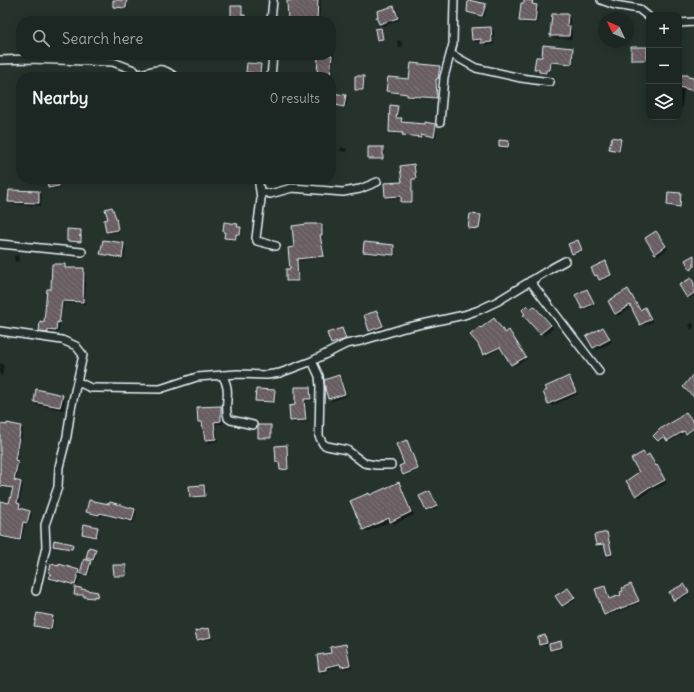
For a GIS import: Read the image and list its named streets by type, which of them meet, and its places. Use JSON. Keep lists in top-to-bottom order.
{
  "north": "top left",
  "page": {
    "map_buttons": ["+", "−"],
    "search": "Search here",
    "heading": ["Nearby", "0 results"]
  }
}
